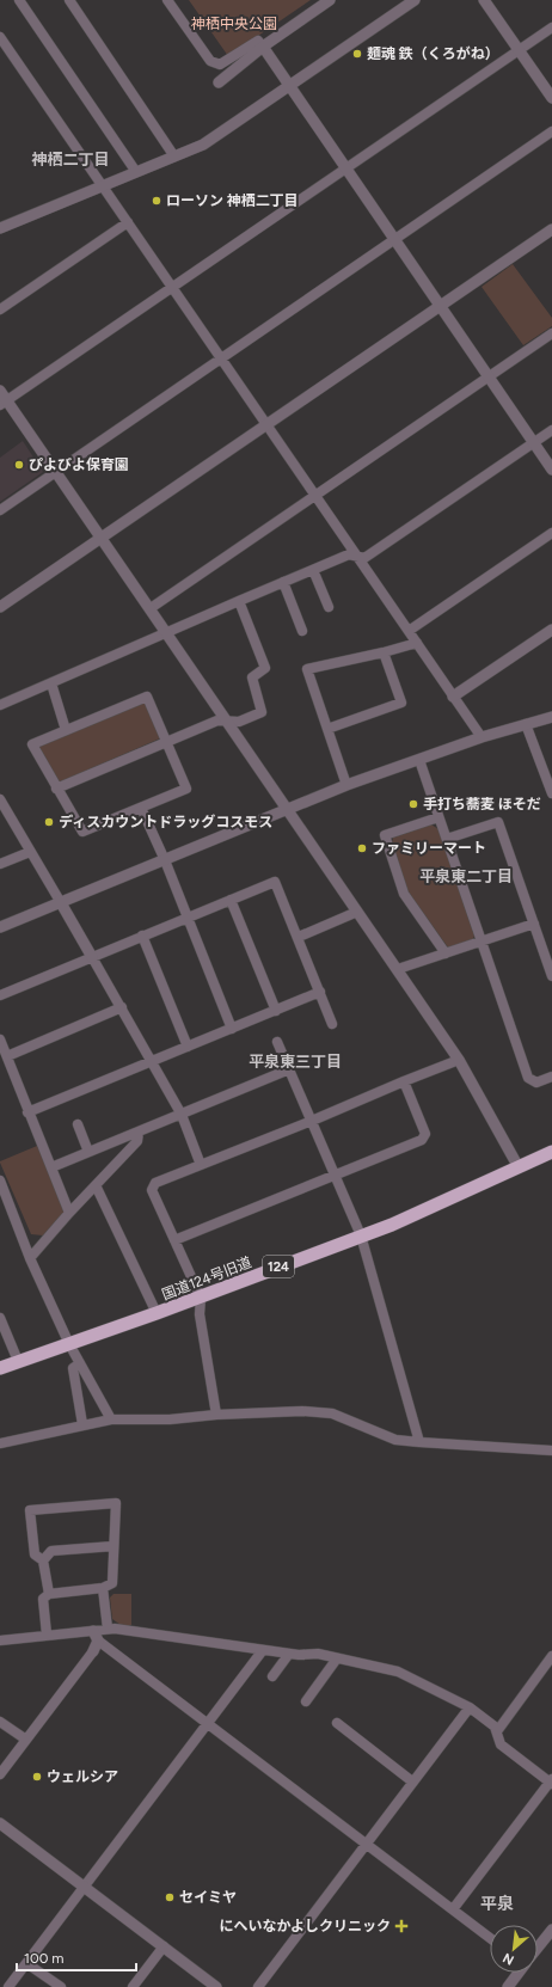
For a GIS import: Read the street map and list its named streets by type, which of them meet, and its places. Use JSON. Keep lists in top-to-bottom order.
{
  "streets": {
    "highway": ["124", "国道124号旧道"]
  },
  "districts": [
    "神栖二丁目",
    "平泉東二丁目",
    "平泉東三丁目",
    "平泉"
  ],
  "parks": ["神栖中央公園"],
  "places": {
    "other": [
      "麺魂 鉄（くろがね）",
      "ローソン 神栖二丁目",
      "ぴよびよ保育園",
      "手打ち蕎麦 ほそだ",
      "ディスカウントドラッグコスモス",
      "ファミリーマート",
      "ウェルシア",
      "セイミヤ"
    ],
    "health": ["にへいなかよしクリニック"]
  },
  "scale_bar": "100 m",
  "north": "bottom left"
}
